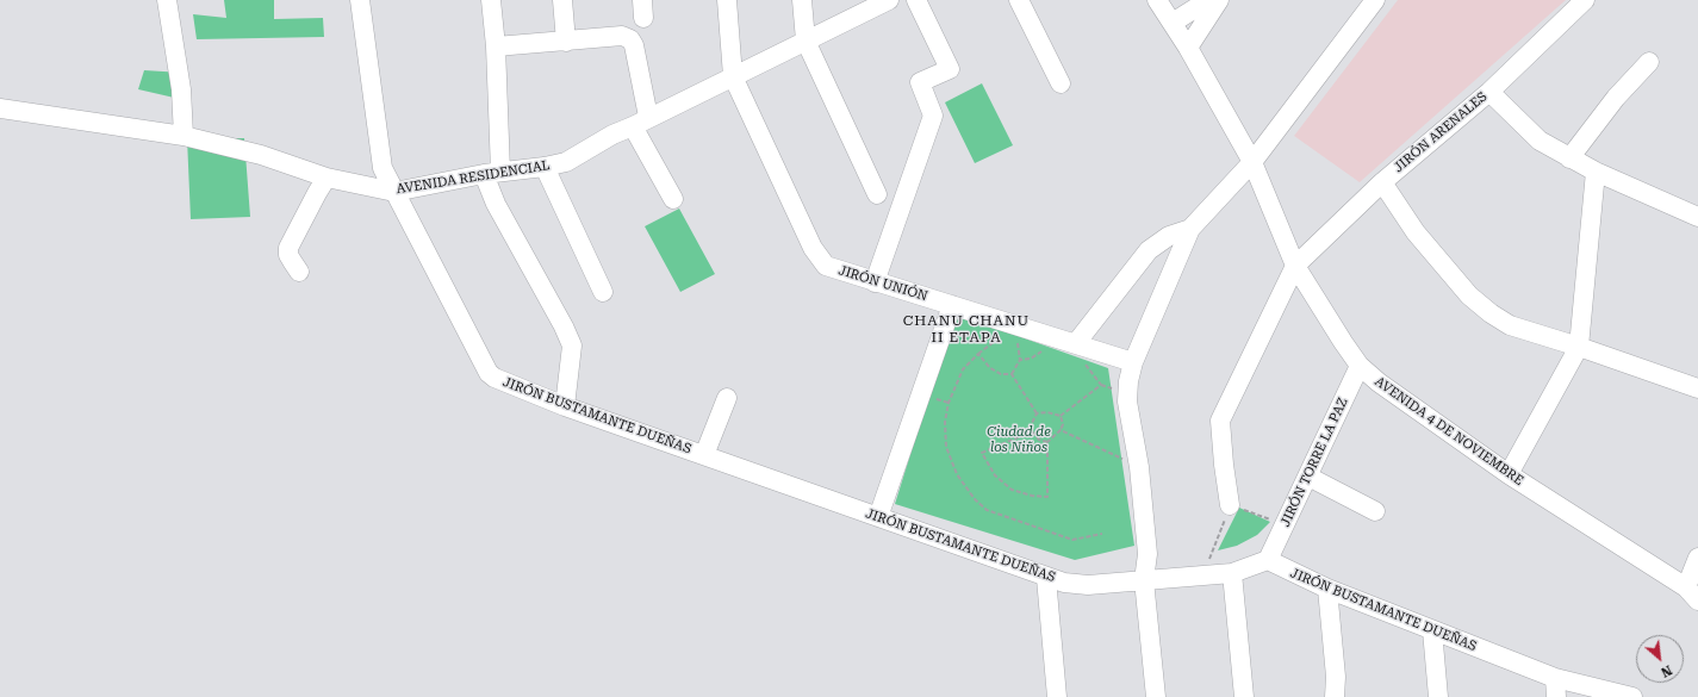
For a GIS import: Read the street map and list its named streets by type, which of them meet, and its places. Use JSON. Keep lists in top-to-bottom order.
{
  "streets": {
    "street": [
      "JIRÓN ARENALES",
      "AVENIDA RESIDENCIAL",
      "JIRÓN UNIÓN",
      "JIRÓN BUSTAMANTE DUEÑAS",
      "AVENIDA 4 DE NOVIEMBRE",
      "JIRÓN TORRE LA PAZ"
    ]
  },
  "crossings": [
    ["JIRÓN ARENALES", "AVENIDA 4 DE NOVIEMBRE"],
    ["AVENIDA RESIDENCIAL", "JIRÓN UNIÓN"],
    ["AVENIDA RESIDENCIAL", "JIRÓN BUSTAMANTE DUEÑAS"],
    ["JIRÓN BUSTAMANTE DUEÑAS", "JIRÓN TORRE LA PAZ"],
    ["AVENIDA 4 DE NOVIEMBRE", "JIRÓN TORRE LA PAZ"]
  ],
  "districts": ["CHANU CHANU II ETAPA"],
  "parks": ["Ciudad de los Niños"],
  "north": "bottom right"
}
